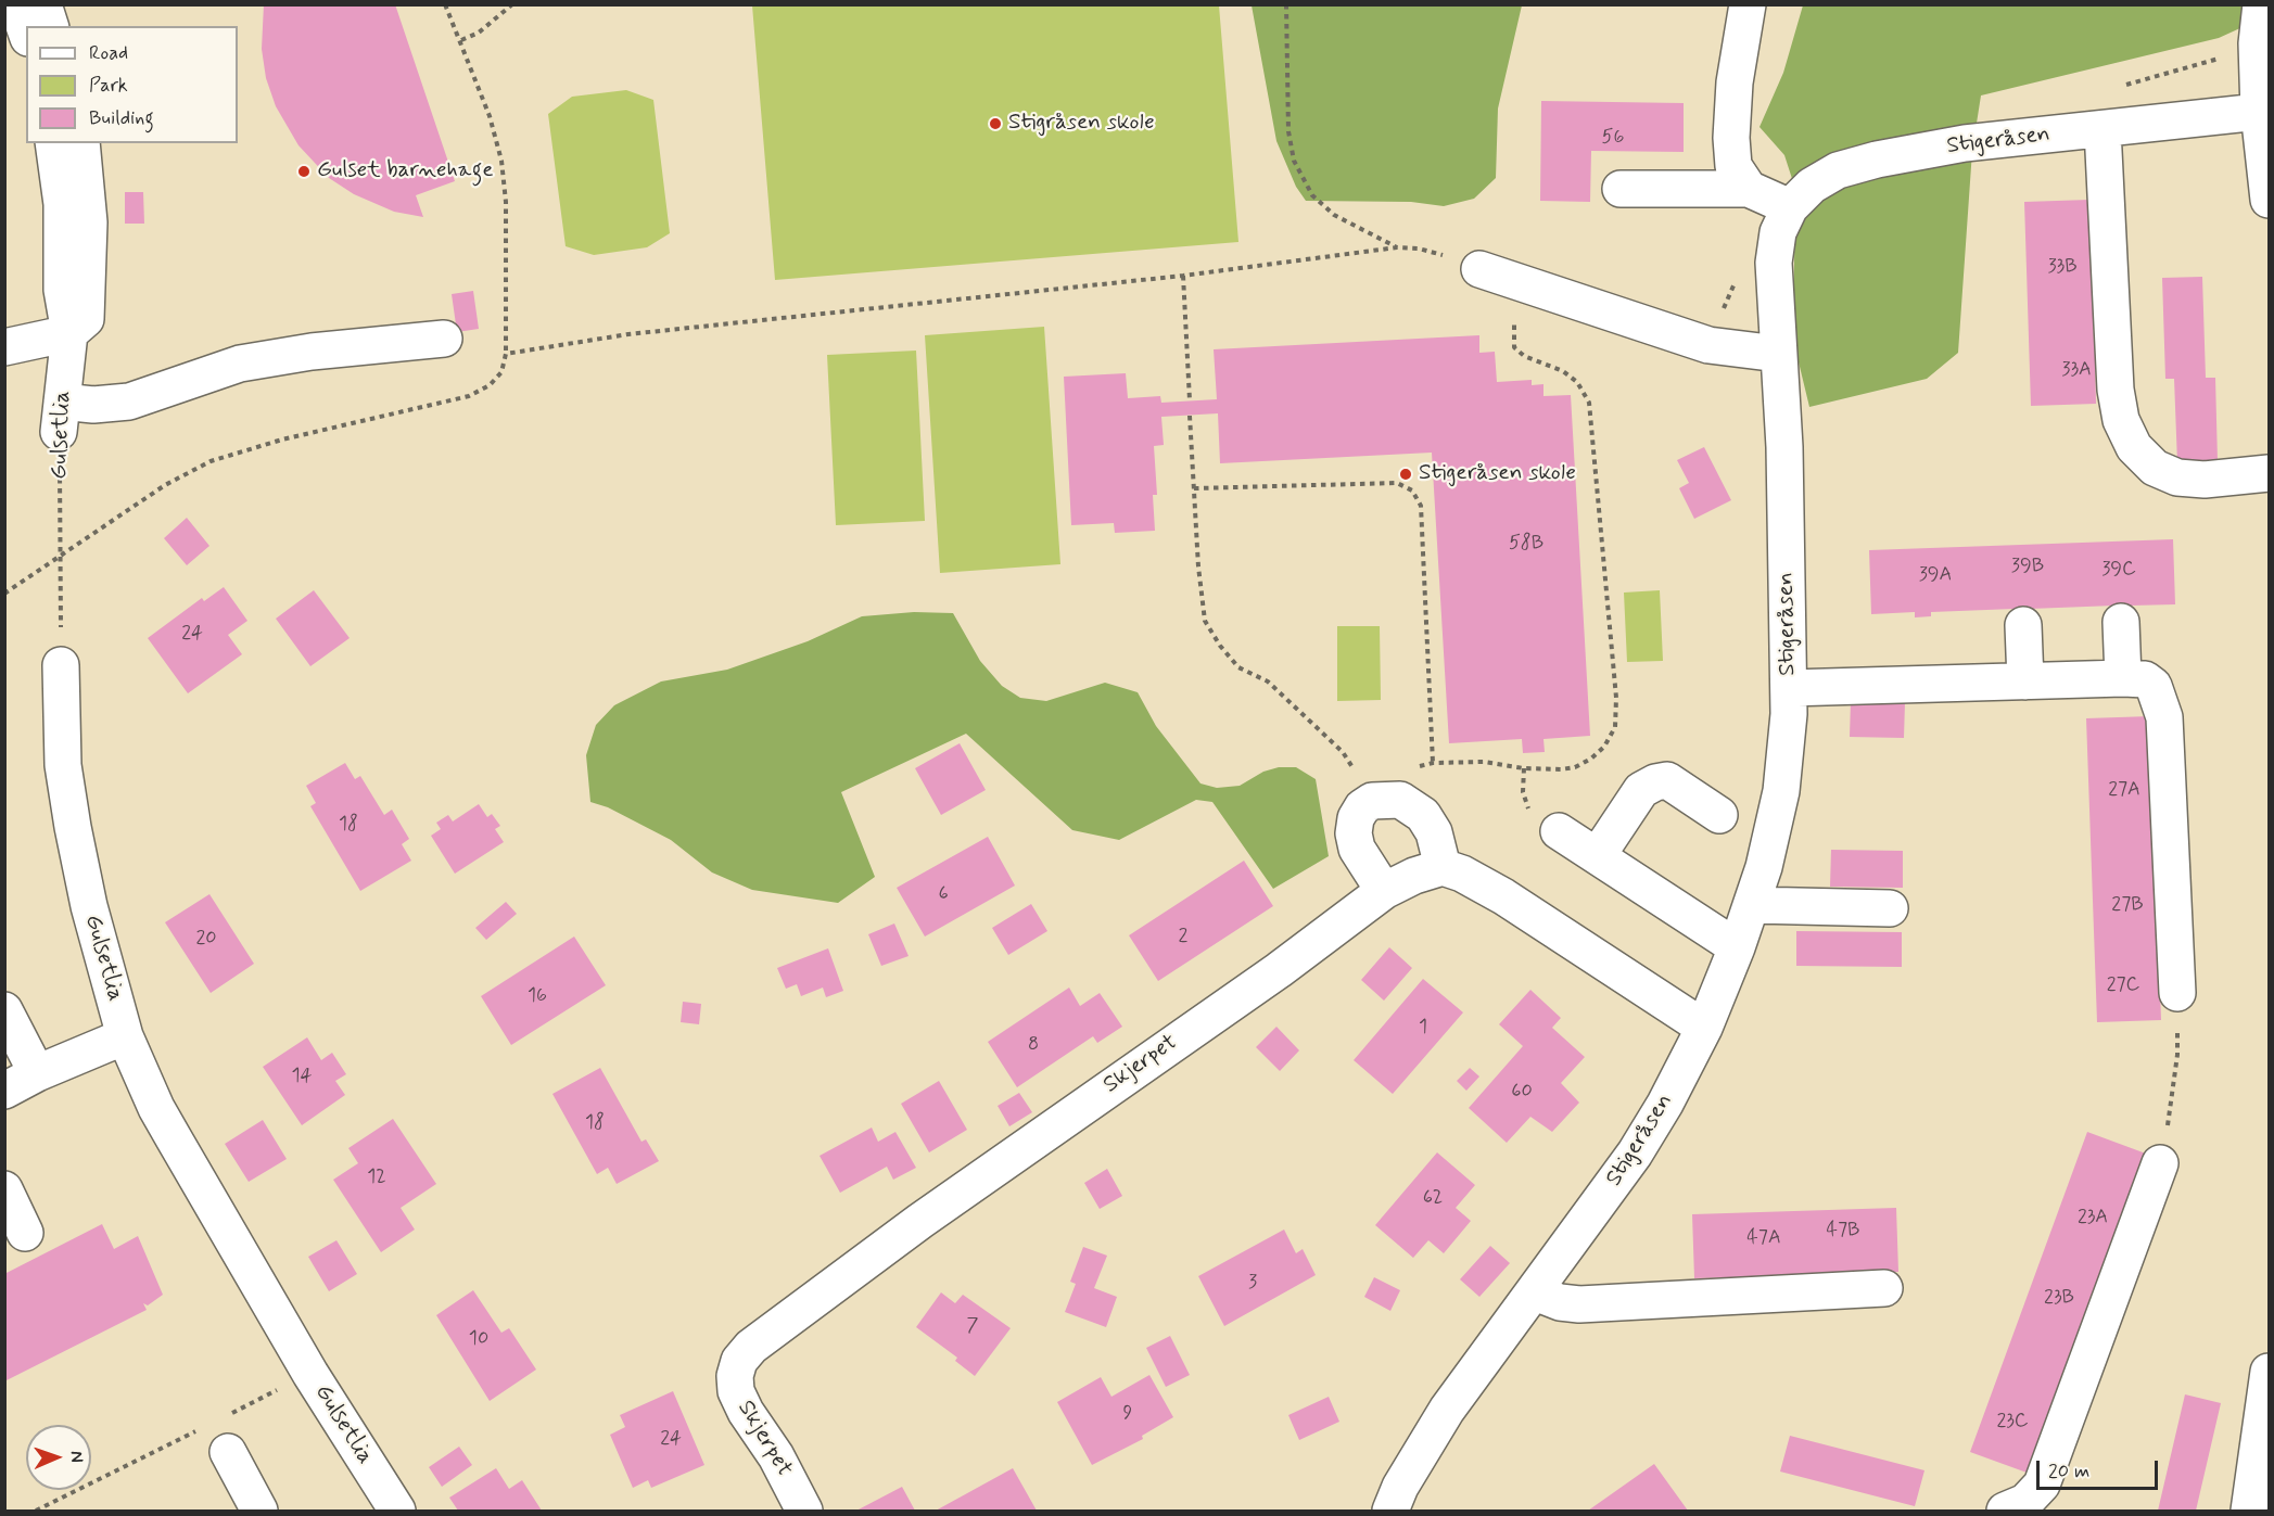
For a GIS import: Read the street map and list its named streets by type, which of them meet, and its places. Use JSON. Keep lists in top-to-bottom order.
{
  "streets": {
    "street": ["Stigeråsen", "Gulsetlia", "Skjerpet"]
  },
  "places": ["Stigråsen skole", "Gulset barnehage", "Stigeråsen skole"],
  "house_numbers": [
    "56",
    "33B",
    "33A",
    "58B",
    "39B",
    "39C",
    "39A",
    "24",
    "27A",
    "18",
    "6",
    "27B",
    "2",
    "20",
    "27C",
    "16",
    "1",
    "8",
    "14",
    "60",
    "18",
    "12",
    "62",
    "23A",
    "47B",
    "47A",
    "3",
    "23B",
    "7",
    "10",
    "9",
    "23C",
    "24"
  ],
  "legend": ["Road", "Park", "Building"],
  "scale_bar": "20 m",
  "north": "right"
}
